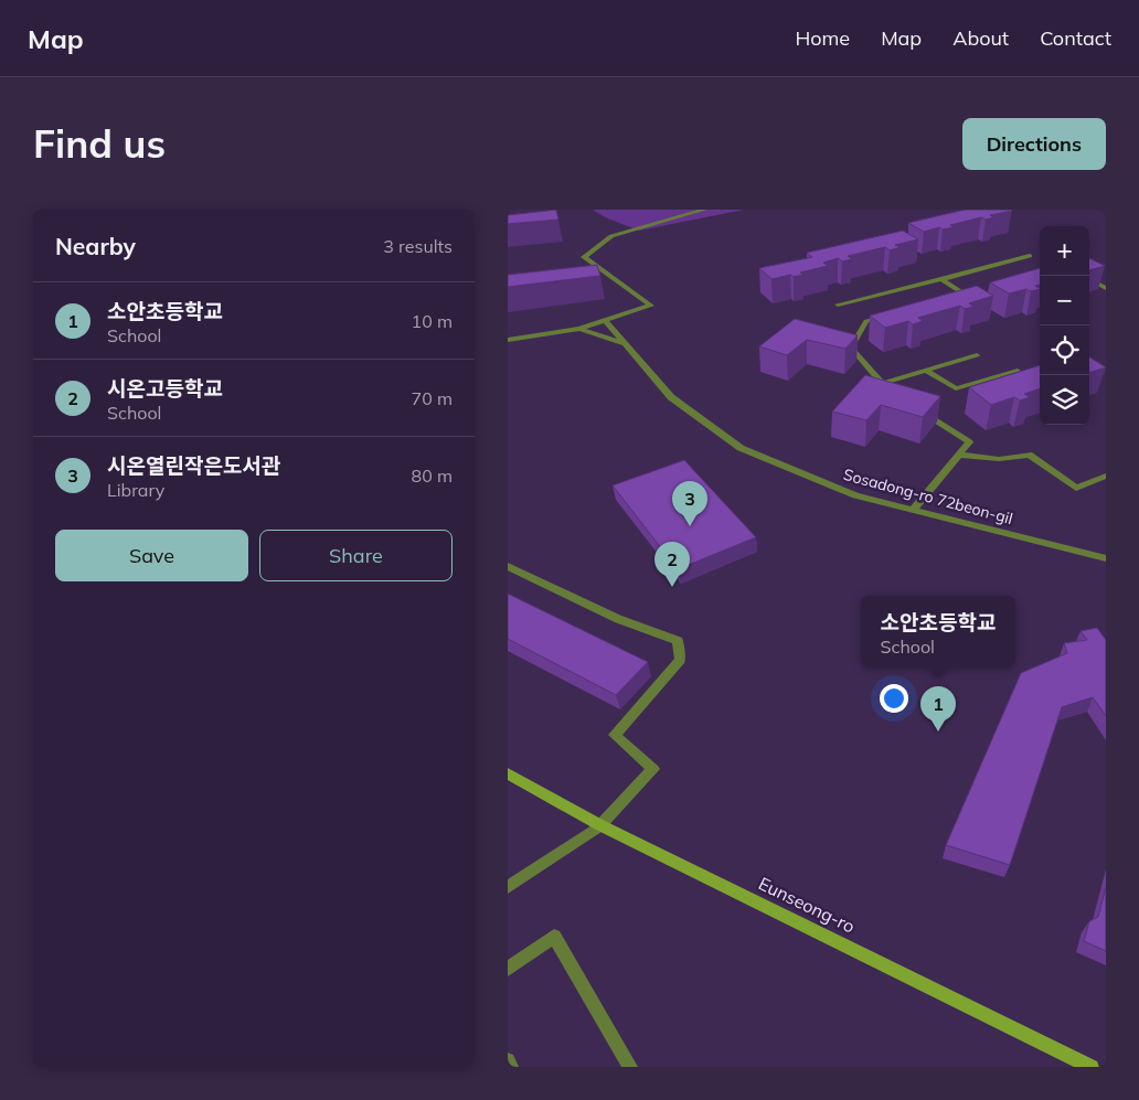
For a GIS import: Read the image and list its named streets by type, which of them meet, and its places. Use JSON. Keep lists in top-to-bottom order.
{
  "streets": {
    "street": ["Sosadong-ro 72beon-gil", "Eunseong-ro"]
  },
  "page": {
    "header": "Map",
    "nav": [
      "Home",
      "Map",
      "About",
      "Contact"
    ],
    "buttons": [
      "Directions",
      ["Save", "Share"]
    ],
    "title": "Find us",
    "heading": ["Nearby", "3 results"],
    "map_buttons": ["+", "−"],
    "list": [
      {
        "mark": "1",
        "name": "소안초등학교",
        "note": "School",
        "value": "10 m"
      },
      {
        "mark": "2",
        "name": "시온고등학교",
        "note": "School",
        "value": "70 m"
      },
      {
        "mark": "3",
        "name": "시온열린작은도서관",
        "note": "Library",
        "value": "80 m"
      }
    ],
    "pins": ["3", "2", "1"],
    "popup": ["소안초등학교", "School"]
  }
}
